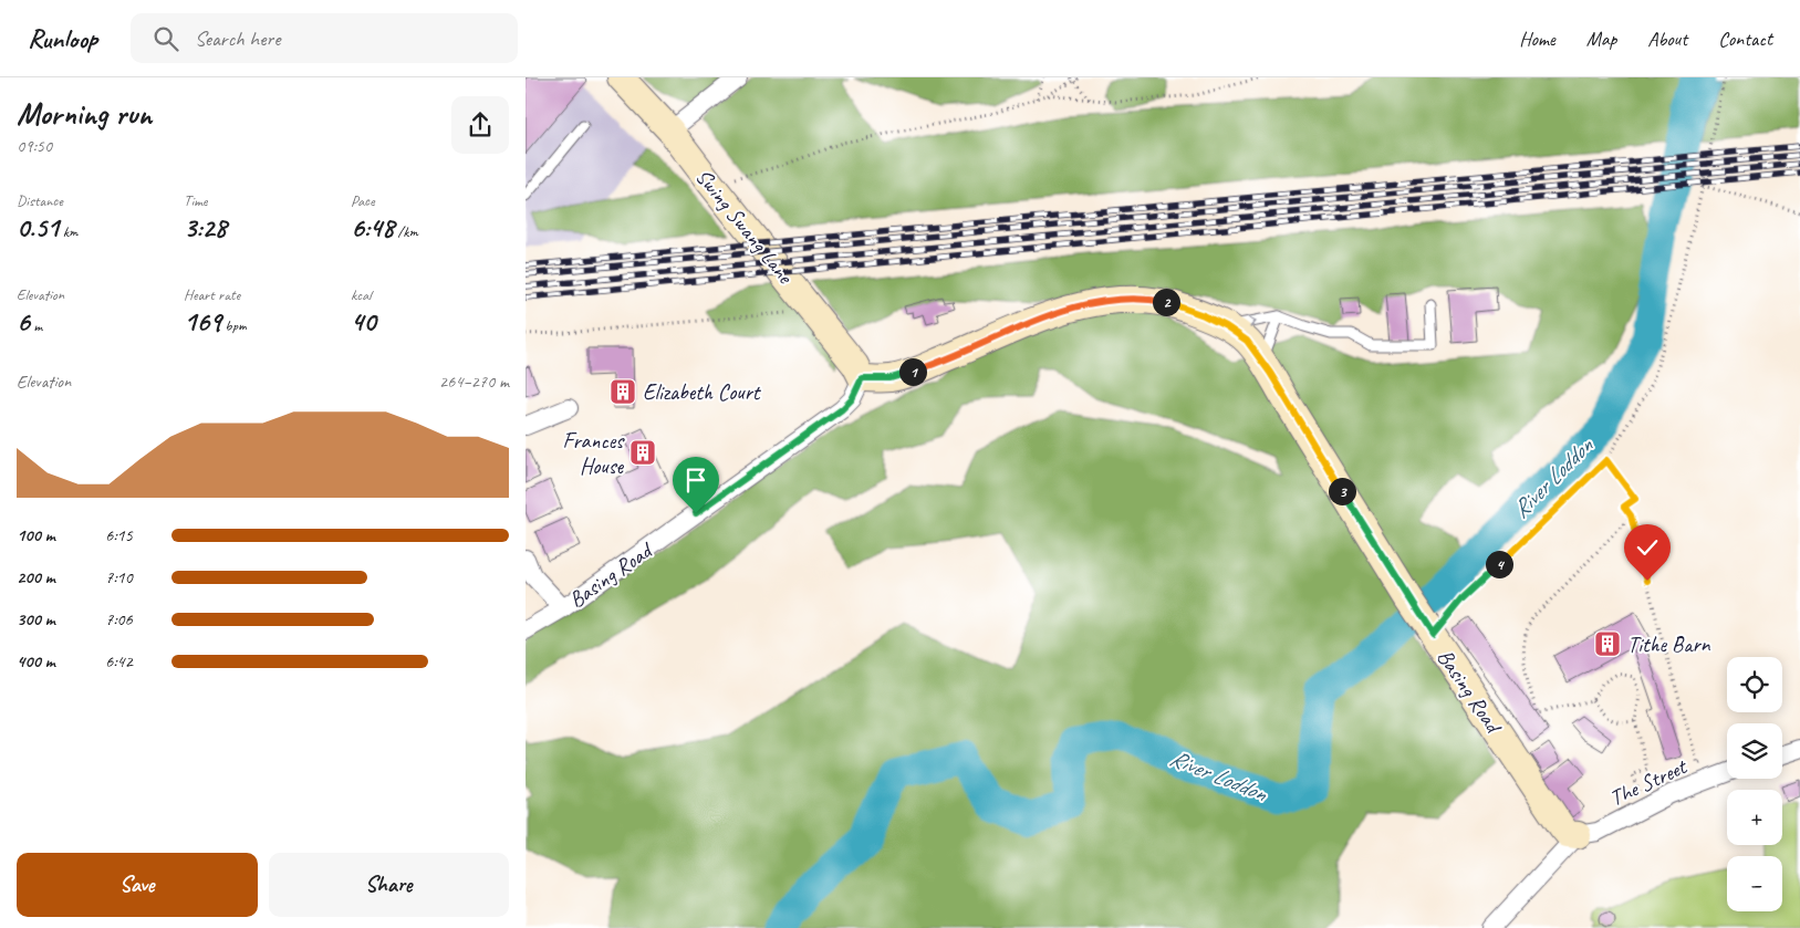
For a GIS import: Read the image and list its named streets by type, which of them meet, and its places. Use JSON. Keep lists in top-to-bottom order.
{
  "streets": {
    "street": ["Swing Swang Lane", "Basing Road", "The Street"]
  },
  "crossings": [
    ["Swing Swang Lane", "Basing Road"],
    ["Basing Road", "The Street"]
  ],
  "water": ["River Loddon"],
  "places": {
    "building": ["Elizabeth Court", "Frances House", "Tithe Barn"]
  },
  "page": {
    "header": "Runloop",
    "search": "Search here",
    "nav": [
      "Home",
      "Map",
      "About",
      "Contact"
    ],
    "heading": ["Morning run", "09:50"],
    "stats": [
      ["Distance", "0.51 km"],
      ["Time", "3:28"],
      ["Pace", "6:48 /km"],
      ["Elevation", "6 m"],
      ["Heart rate", "169 bpm"],
      ["kcal", "40"]
    ],
    "pins": [
      "2",
      "1",
      "3",
      "4"
    ],
    "chart": ["Elevation", "264–270 m"],
    "list": [
      {
        "name": "100 m",
        "note": "6:15"
      },
      {
        "name": "200 m",
        "note": "7:10"
      },
      {
        "name": "300 m",
        "note": "7:06"
      },
      {
        "name": "400 m",
        "note": "6:42"
      }
    ],
    "map_buttons": ["+", "−"],
    "buttons": ["Save", "Share"]
  }
}
